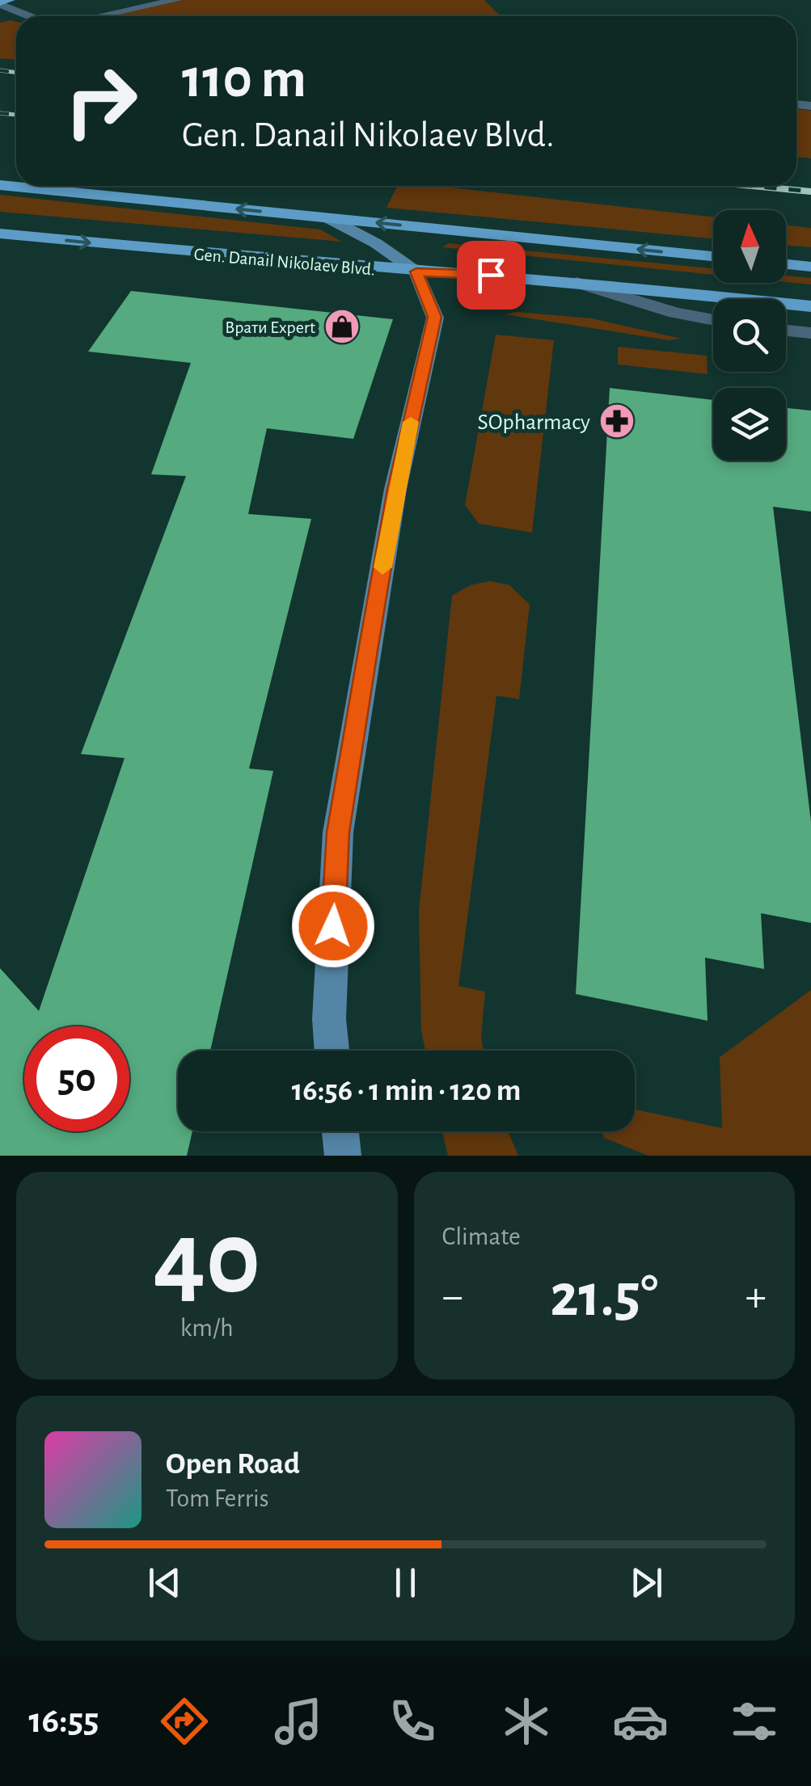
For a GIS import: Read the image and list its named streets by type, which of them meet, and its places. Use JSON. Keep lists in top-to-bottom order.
{
  "streets": {
    "main road": ["Gen. Danail Nikolaev Blvd."]
  },
  "places": {
    "shop": ["Врати Expert"],
    "pharmacy": ["SOpharmacy"]
  },
  "north": "top",
  "page": {
    "turn": ["110 m", "Gen. Danail Nikolaev Blvd."],
    "limit": "50",
    "trip": "16:56 · 1 min · 120 m",
    "tile": [
      ["40", "km/h"],
      "Climate"
    ],
    "heat": ["−", "21.5°", "+"],
    "song": ["Open Road", "Tom Ferris"],
    "tabs": "16:55"
  }
}
